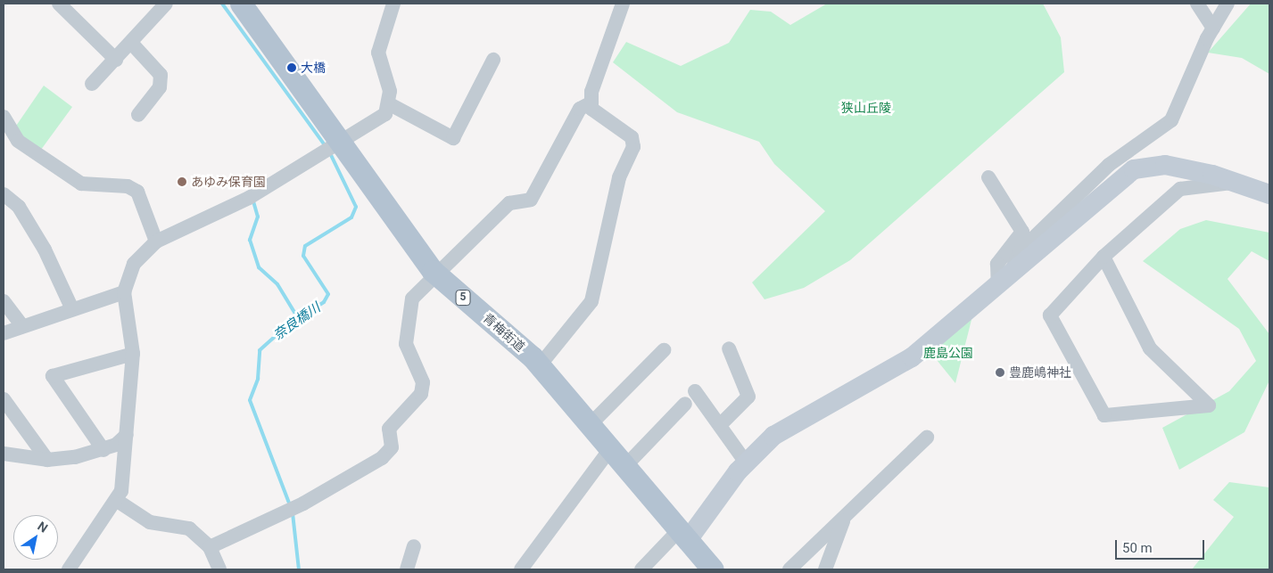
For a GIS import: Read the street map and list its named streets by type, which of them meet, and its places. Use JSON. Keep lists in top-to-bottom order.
{
  "streets": {
    "main road": ["5", "青梅街道"]
  },
  "water": ["奈良橋川"],
  "parks": ["狭山丘陵", "鹿島公園"],
  "places": ["大橋", "あゆみ保育園", "豊鹿嶋神社"],
  "scale_bar": "50 m",
  "north": "top right"
}
